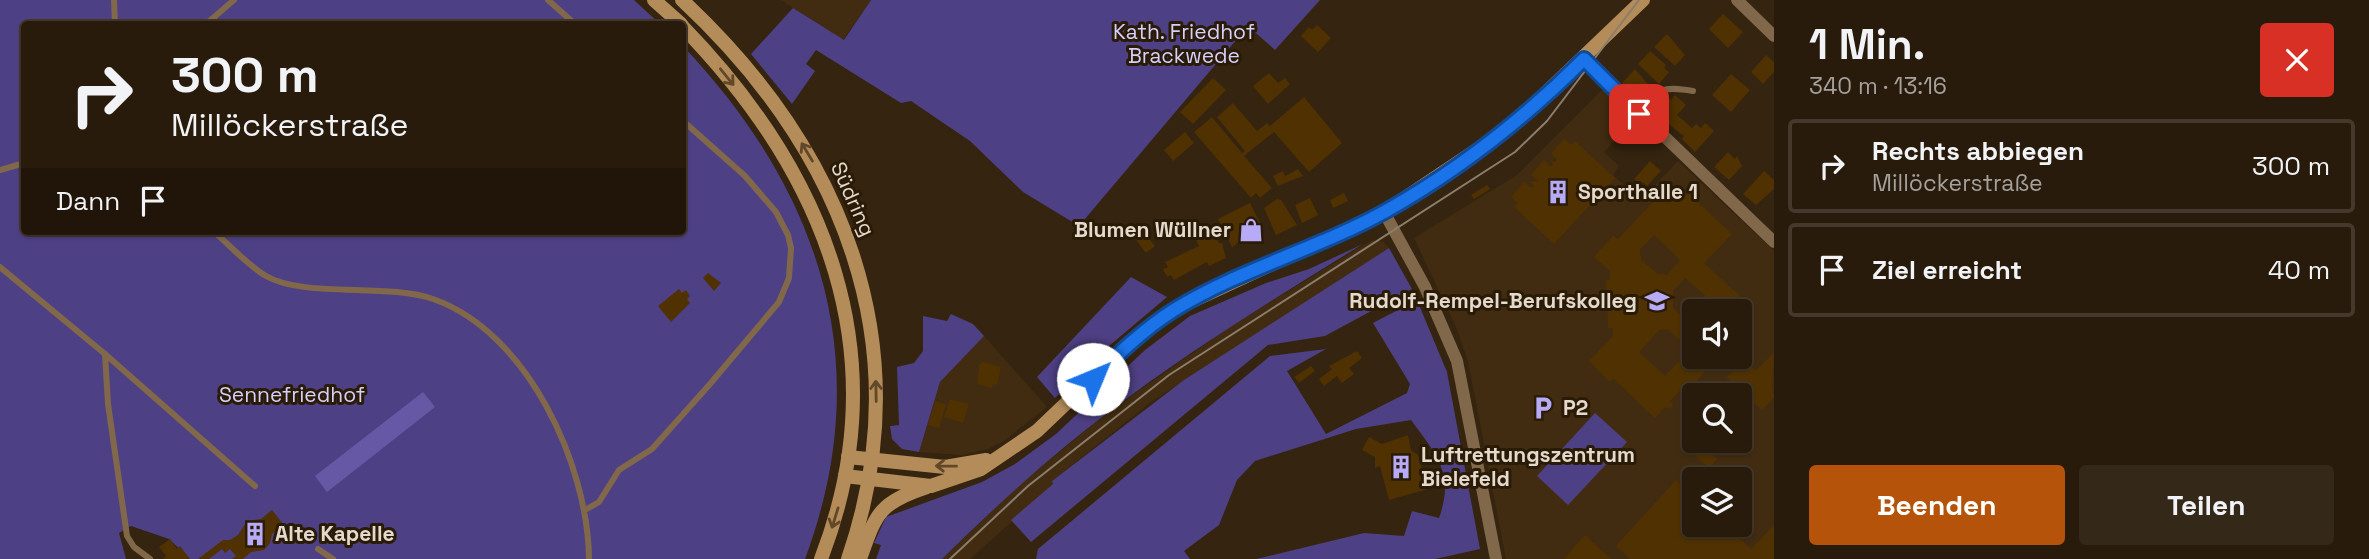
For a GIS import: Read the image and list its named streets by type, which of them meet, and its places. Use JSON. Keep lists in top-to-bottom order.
{
  "streets": {
    "main road": ["Südring"]
  },
  "parks": ["Kath. Friedhof Brackwede", "Sennefriedhof"],
  "places": {
    "building": ["Sporthalle 1", "Luftrettungszentrum Bielefeld", "Alte Kapelle"],
    "shop": ["Blumen Wüllner"],
    "school or university": ["Rudolf-Rempel-Berufskolleg"],
    "parking": ["P2"]
  },
  "page": {
    "heading": ["1 Min.", "340 m · 13:16"],
    "turn": ["300 m", "Millöckerstraße"],
    "list": [
      {
        "name": "Rechts abbiegen",
        "note": "Millöckerstraße",
        "value": "300 m"
      },
      {
        "name": "Ziel erreicht",
        "value": "40 m"
      }
    ],
    "then": "Dann",
    "buttons": ["Beenden", "Teilen"]
  }
}
